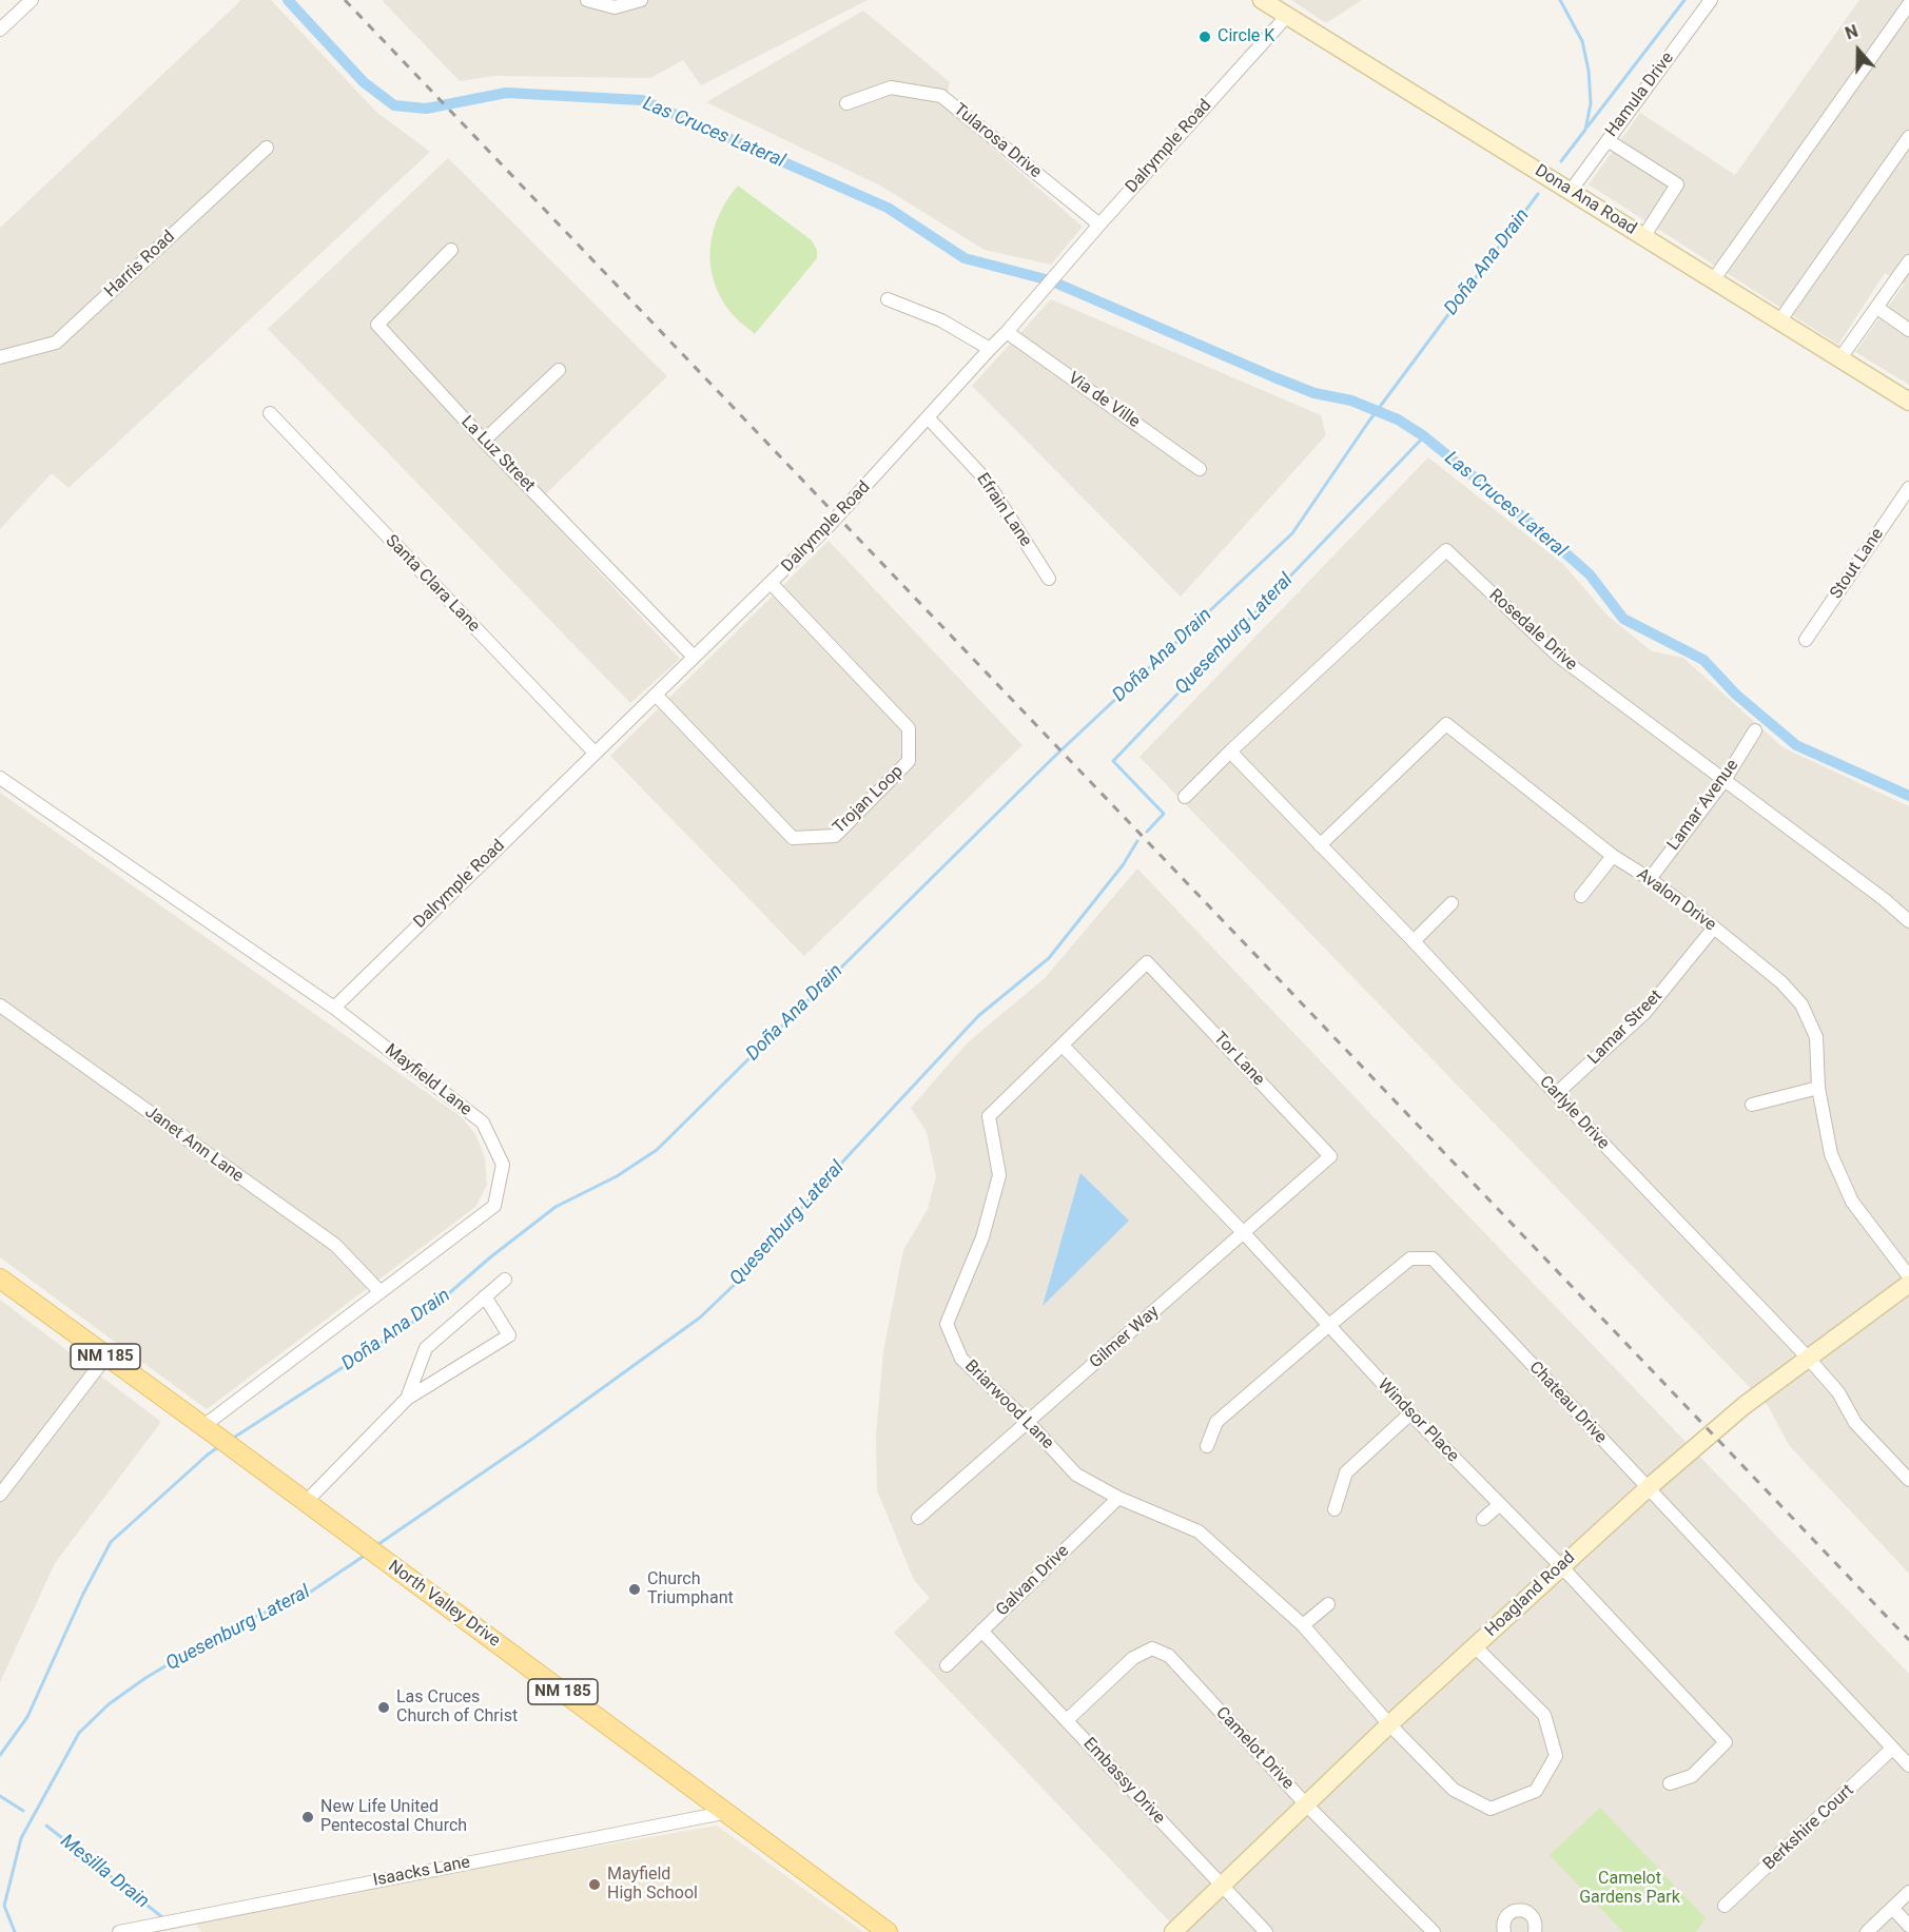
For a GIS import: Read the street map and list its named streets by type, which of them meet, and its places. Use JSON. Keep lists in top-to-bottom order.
{
  "streets": {
    "main road": ["NM 185", "North Valley Drive"],
    "street": [
      "Hamula Drive",
      "Tularosa Drive",
      "Dalrymple Road",
      "Dona Ana Road",
      "Harris Road",
      "Via de Ville",
      "La Luz Street",
      "Efrain Lane",
      "Stout Lane",
      "Santa Clara Lane",
      "Rosedale Drive",
      "Trojan Loop",
      "Lamar Avenue",
      "Avalon Drive",
      "Lamar Street",
      "Tor Lane",
      "Mayfield Lane",
      "Carlyle Drive",
      "Janet Ann Lane",
      "Gilmer Way",
      "Chateau Drive",
      "Briarwood Lane",
      "Windsor Place",
      "Galvan Drive",
      "Hoagland Road",
      "Camelot Drive",
      "Embassy Drive",
      "Berkshire Court",
      "Isaacks Lane"
    ]
  },
  "crossings": [
    ["Hamula Drive", "Dona Ana Road"],
    ["Tularosa Drive", "Dalrymple Road"],
    ["Dalrymple Road", "Dona Ana Road"],
    ["Dalrymple Road", "Via de Ville"],
    ["Dalrymple Road", "La Luz Street"],
    ["Dalrymple Road", "Efrain Lane"],
    ["Dalrymple Road", "Santa Clara Lane"],
    ["Dalrymple Road", "Trojan Loop"],
    ["Dalrymple Road", "Mayfield Lane"],
    ["Rosedale Drive", "Lamar Avenue"],
    ["Rosedale Drive", "Carlyle Drive"],
    ["Lamar Avenue", "Avalon Drive"],
    ["Avalon Drive", "Lamar Street"],
    ["Avalon Drive", "Carlyle Drive"],
    ["Lamar Street", "Carlyle Drive"],
    ["Tor Lane", "Gilmer Way"],
    ["Tor Lane", "Briarwood Lane"],
    ["Mayfield Lane", "Janet Ann Lane"],
    ["Mayfield Lane", "North Valley Drive"],
    ["Carlyle Drive", "Hoagland Road"],
    ["Gilmer Way", "Briarwood Lane"],
    ["Gilmer Way", "Windsor Place"],
    ["Chateau Drive", "Windsor Place"],
    ["Chateau Drive", "Hoagland Road"],
    ["Chateau Drive", "Berkshire Court"],
    ["Briarwood Lane", "Windsor Place"],
    ["Briarwood Lane", "Galvan Drive"],
    ["Briarwood Lane", "Hoagland Road"],
    ["Windsor Place", "Hoagland Road"],
    ["Galvan Drive", "Embassy Drive"],
    ["Hoagland Road", "Camelot Drive"],
    ["Hoagland Road", "Embassy Drive"],
    ["North Valley Drive", "Isaacks Lane"],
    ["Camelot Drive", "Embassy Drive"]
  ],
  "water": [
    "Las Cruces Lateral",
    "Doña Ana Drain",
    "Quesenburg Lateral",
    "Mesilla Drain"
  ],
  "parks": ["Camelot Gardens Park"],
  "places": [
    "Circle K",
    "Church Triumphant",
    "Las Cruces Church of Christ",
    "New Life United Pentecostal Church",
    "Mayfield High School"
  ],
  "north": "top"
}
